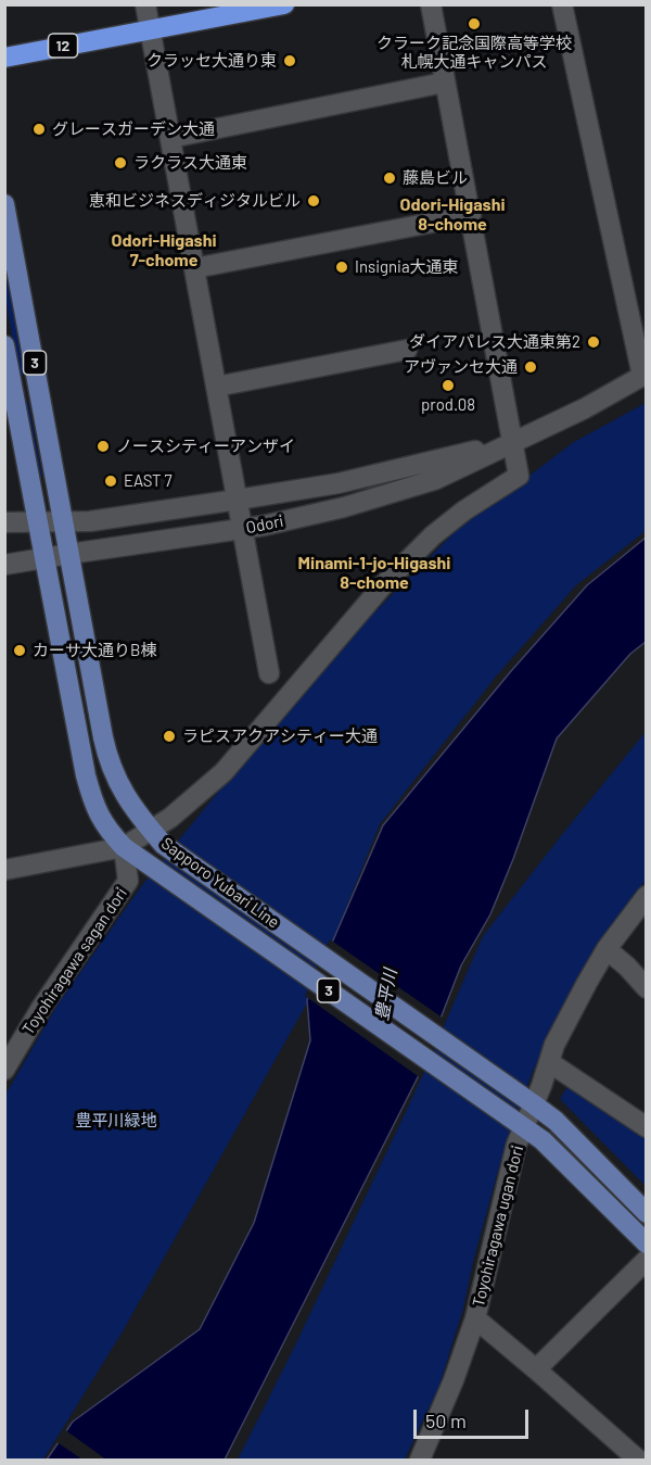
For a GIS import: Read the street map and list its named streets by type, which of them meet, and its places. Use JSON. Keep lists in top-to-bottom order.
{
  "streets": {
    "highway": ["12"],
    "main road": ["3", "Sapporo Yubari Line"],
    "street": ["Odori", "Toyohiragawa sagan dori", "Toyohiragawa ugan dori"]
  },
  "crossings": [
    ["Odori", "Sapporo Yubari Line"],
    ["Sapporo Yubari Line", "Toyohiragawa sagan dori"],
    ["Sapporo Yubari Line", "Toyohiragawa ugan dori"]
  ],
  "districts": ["Odori-Higashi 8-chome", "Odori-Higashi 7-chome", "Minami-1-jo-Higashi 8-chome"],
  "water": ["豊平川"],
  "parks": ["豊平川緑地"],
  "places": [
    "クラーク記念国際高等学校 札幌大通キャンパス",
    "クラッセ大通り東",
    "グレースガーデン大通",
    "ラクラス大通東",
    "藤島ビル",
    "恵和ビジネスディジタルビル",
    "Insignia大通東",
    "ダイアパレス大通東第2",
    "アヴァンセ大通",
    "prod.08",
    "ノースシティーアンザイ",
    "EAST 7",
    "カーサ大通りB棟",
    "ラピスアクアシティー大通"
  ],
  "scale_bar": "50 m"
}
